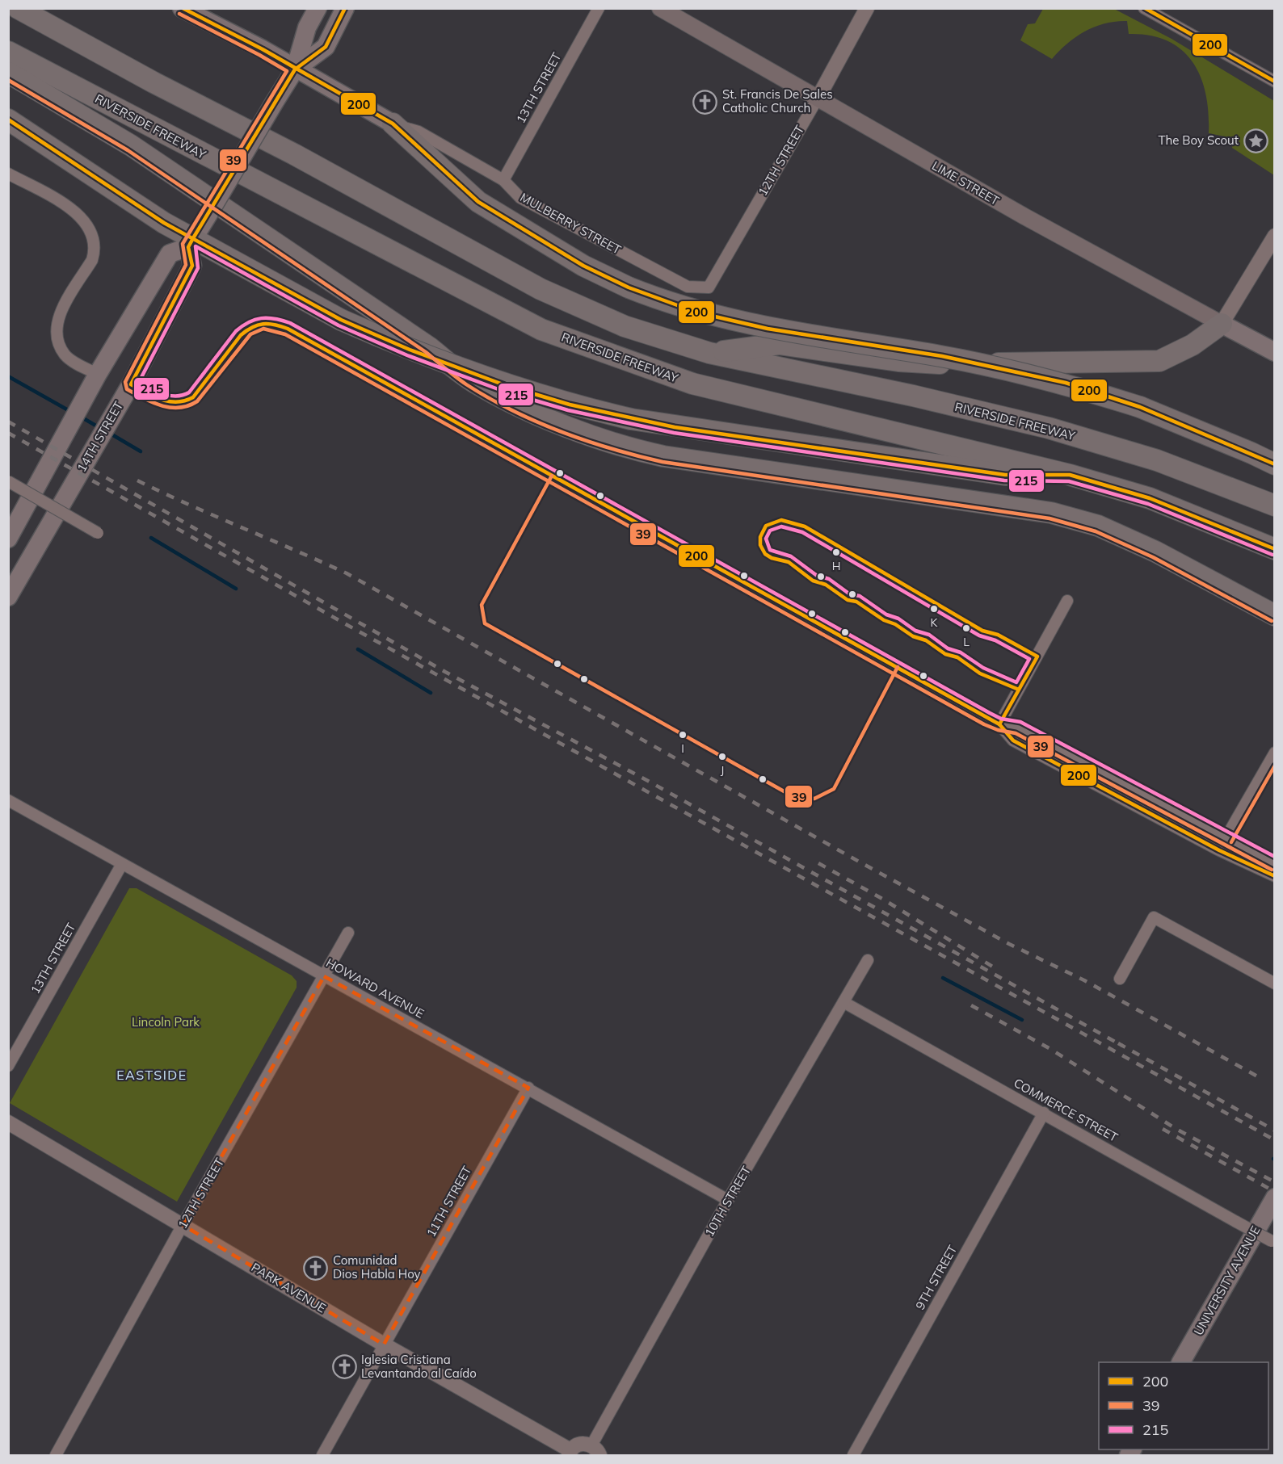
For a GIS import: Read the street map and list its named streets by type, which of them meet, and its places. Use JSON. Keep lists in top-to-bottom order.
{
  "streets": {
    "highway": ["RIVERSIDE FREEWAY"],
    "main road": [
      "LIME STREET",
      "MULBERRY STREET",
      "14TH STREET",
      "UNIVERSITY AVENUE"
    ],
    "street": [
      "13TH STREET",
      "12TH STREET",
      "HOWARD AVENUE",
      "COMMERCE STREET",
      "11TH STREET",
      "10TH STREET",
      "9TH STREET",
      "PARK AVENUE"
    ]
  },
  "crossings": [
    ["13TH STREET", "MULBERRY STREET"],
    ["13TH STREET", "HOWARD AVENUE"],
    ["12TH STREET", "LIME STREET"],
    ["12TH STREET", "MULBERRY STREET"],
    ["12TH STREET", "HOWARD AVENUE"],
    ["12TH STREET", "PARK AVENUE"],
    ["HOWARD AVENUE", "11TH STREET"],
    ["HOWARD AVENUE", "10TH STREET"],
    ["COMMERCE STREET", "10TH STREET"],
    ["COMMERCE STREET", "9TH STREET"],
    ["11TH STREET", "PARK AVENUE"]
  ],
  "districts": ["EASTSIDE"],
  "parks": ["Lincoln Park"],
  "places": {
    "church": ["St. Francis De Sales Catholic Church", "Comunidad Dios Habla Hoy", "Iglesia Cristiana Levantando al Caído"],
    "place": ["The Boy Scout"],
    "other": [
      "H",
      "K",
      "L",
      "I",
      "J"
    ]
  },
  "lines": ["transit line 200", "transit line 39", "transit line 215"],
  "legend": ["200", "39", "215"]
}
